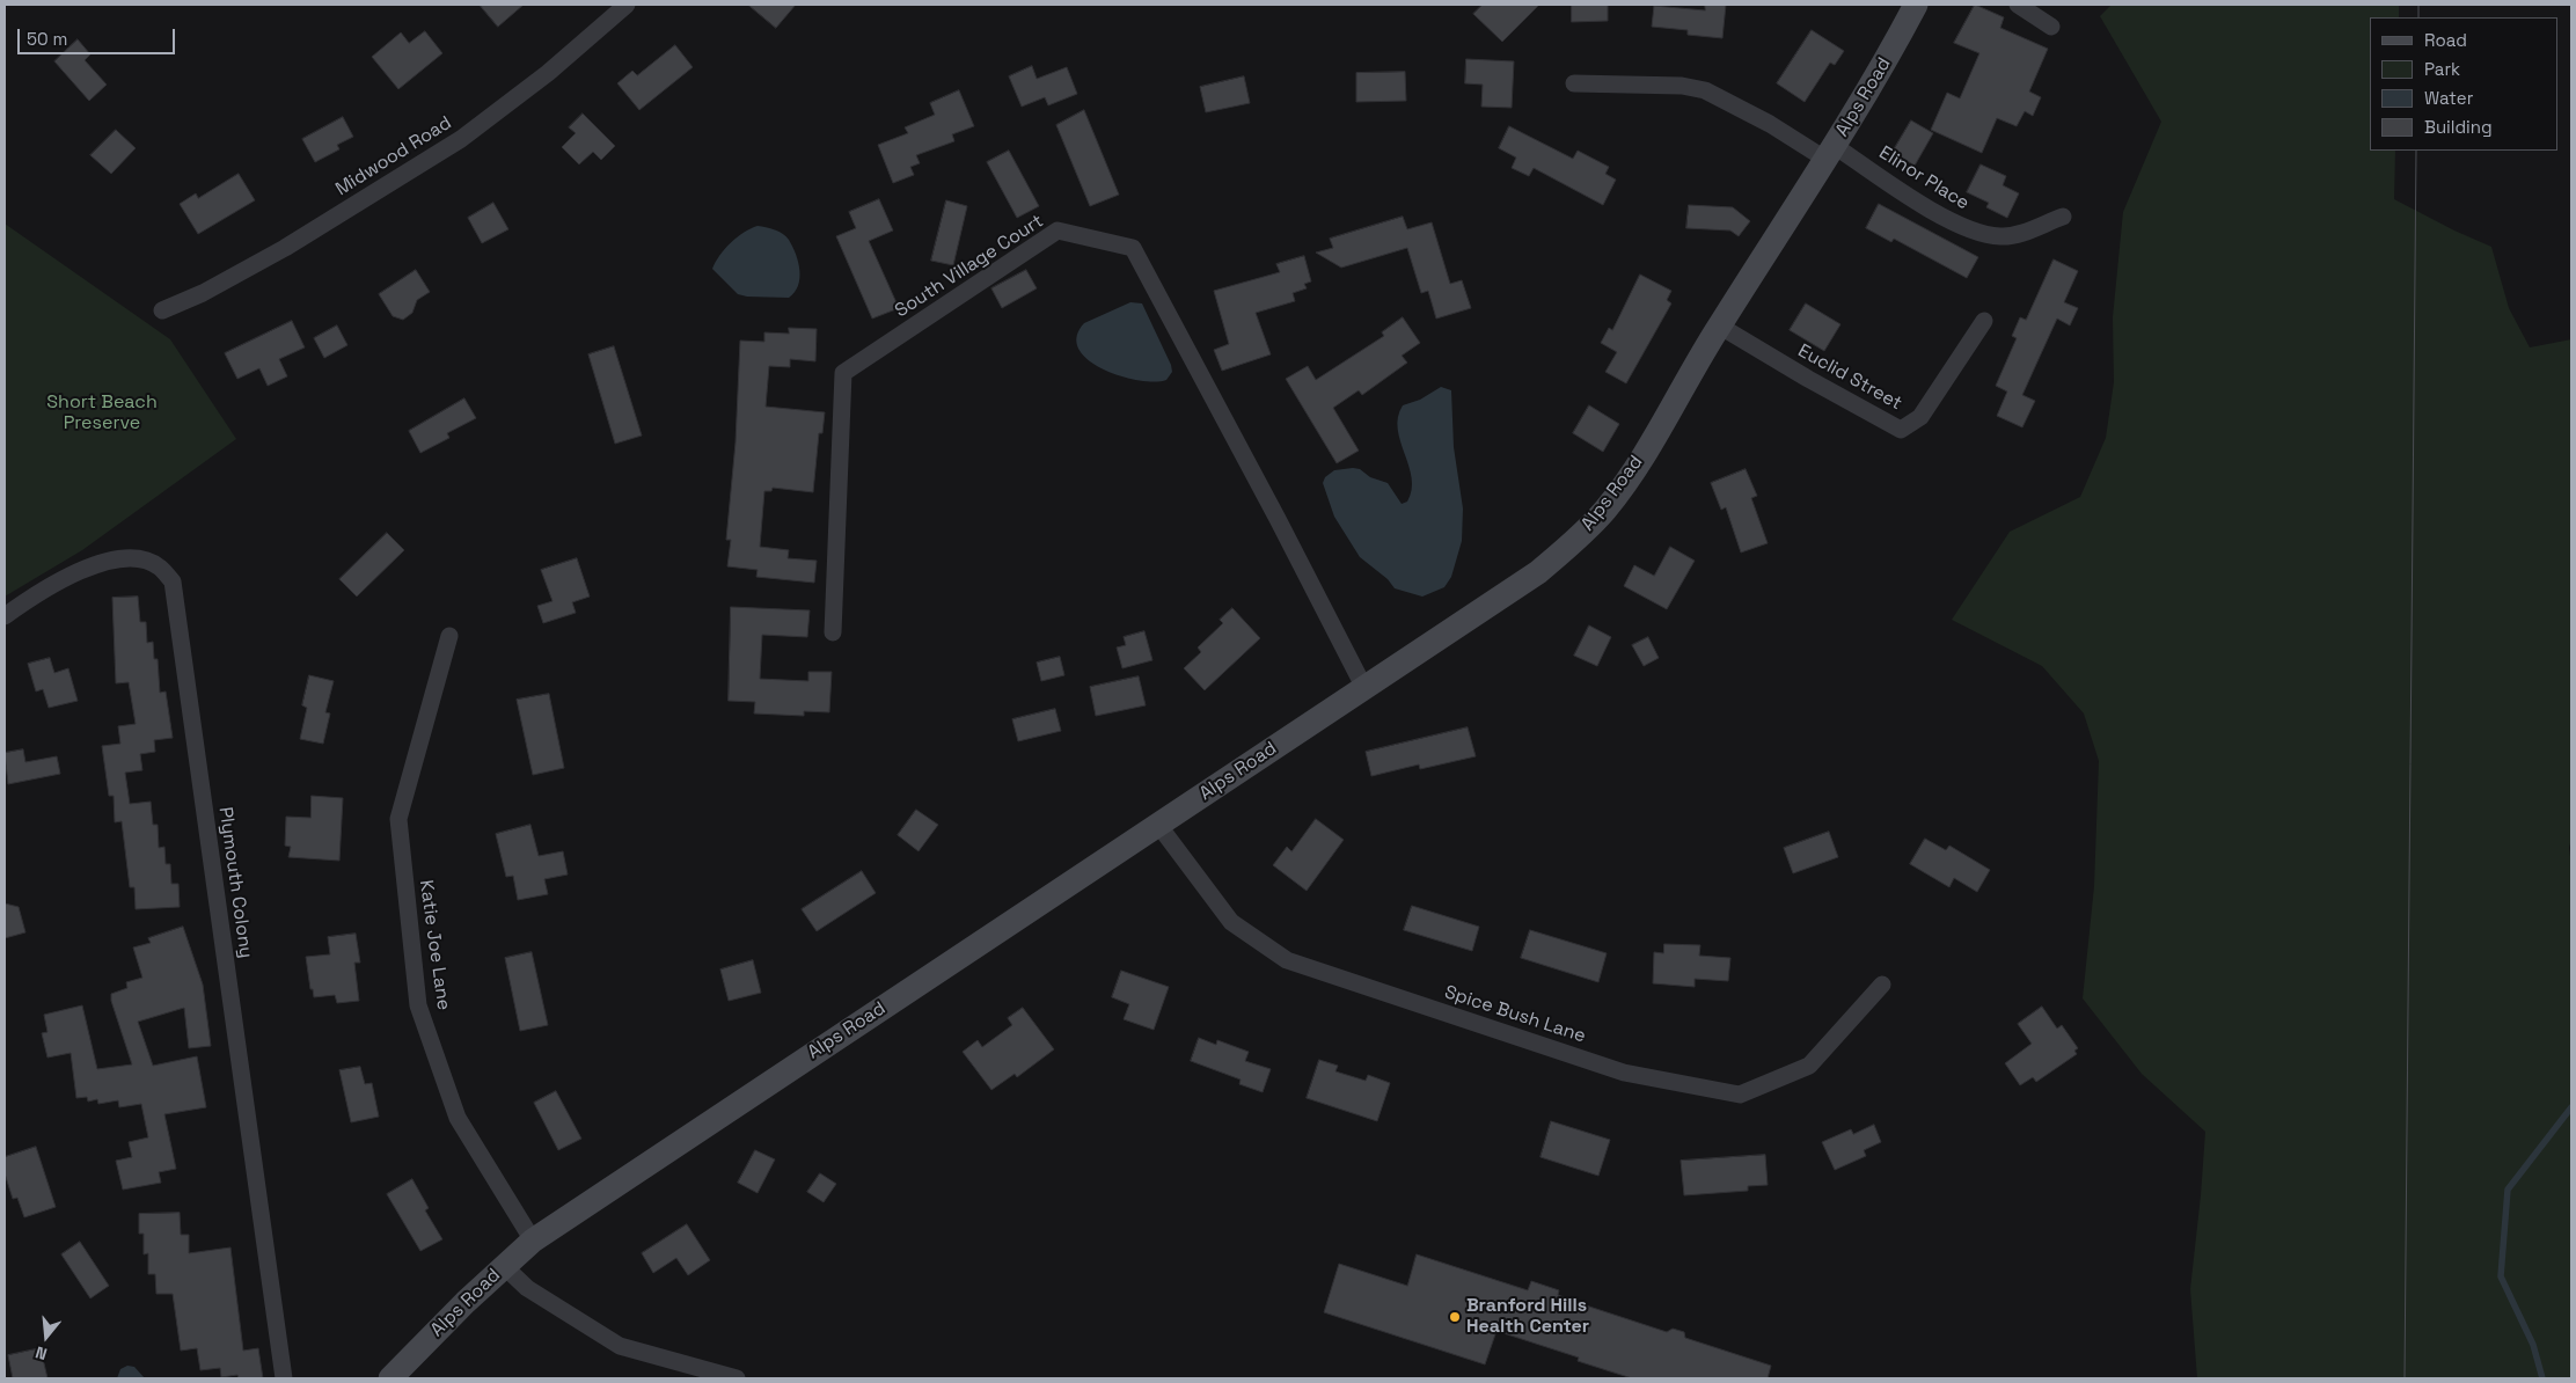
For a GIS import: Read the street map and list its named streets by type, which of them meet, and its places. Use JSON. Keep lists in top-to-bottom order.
{
  "streets": {
    "street": [
      "Alps Road",
      "Midwood Road",
      "Elinor Place",
      "South Village Court",
      "Euclid Street",
      "Plymouth Colony",
      "Katie Joe Lane",
      "Spice Bush Lane"
    ]
  },
  "crossings": [
    ["Alps Road", "Elinor Place"],
    ["Alps Road", "South Village Court"],
    ["Alps Road", "Euclid Street"],
    ["Alps Road", "Katie Joe Lane"],
    ["Alps Road", "Spice Bush Lane"]
  ],
  "parks": ["Short Beach Preserve"],
  "places": ["Branford Hills Health Center"],
  "legend": [
    "Road",
    "Park",
    "Water",
    "Building"
  ],
  "scale_bar": "50 m",
  "north": "bottom"
}
